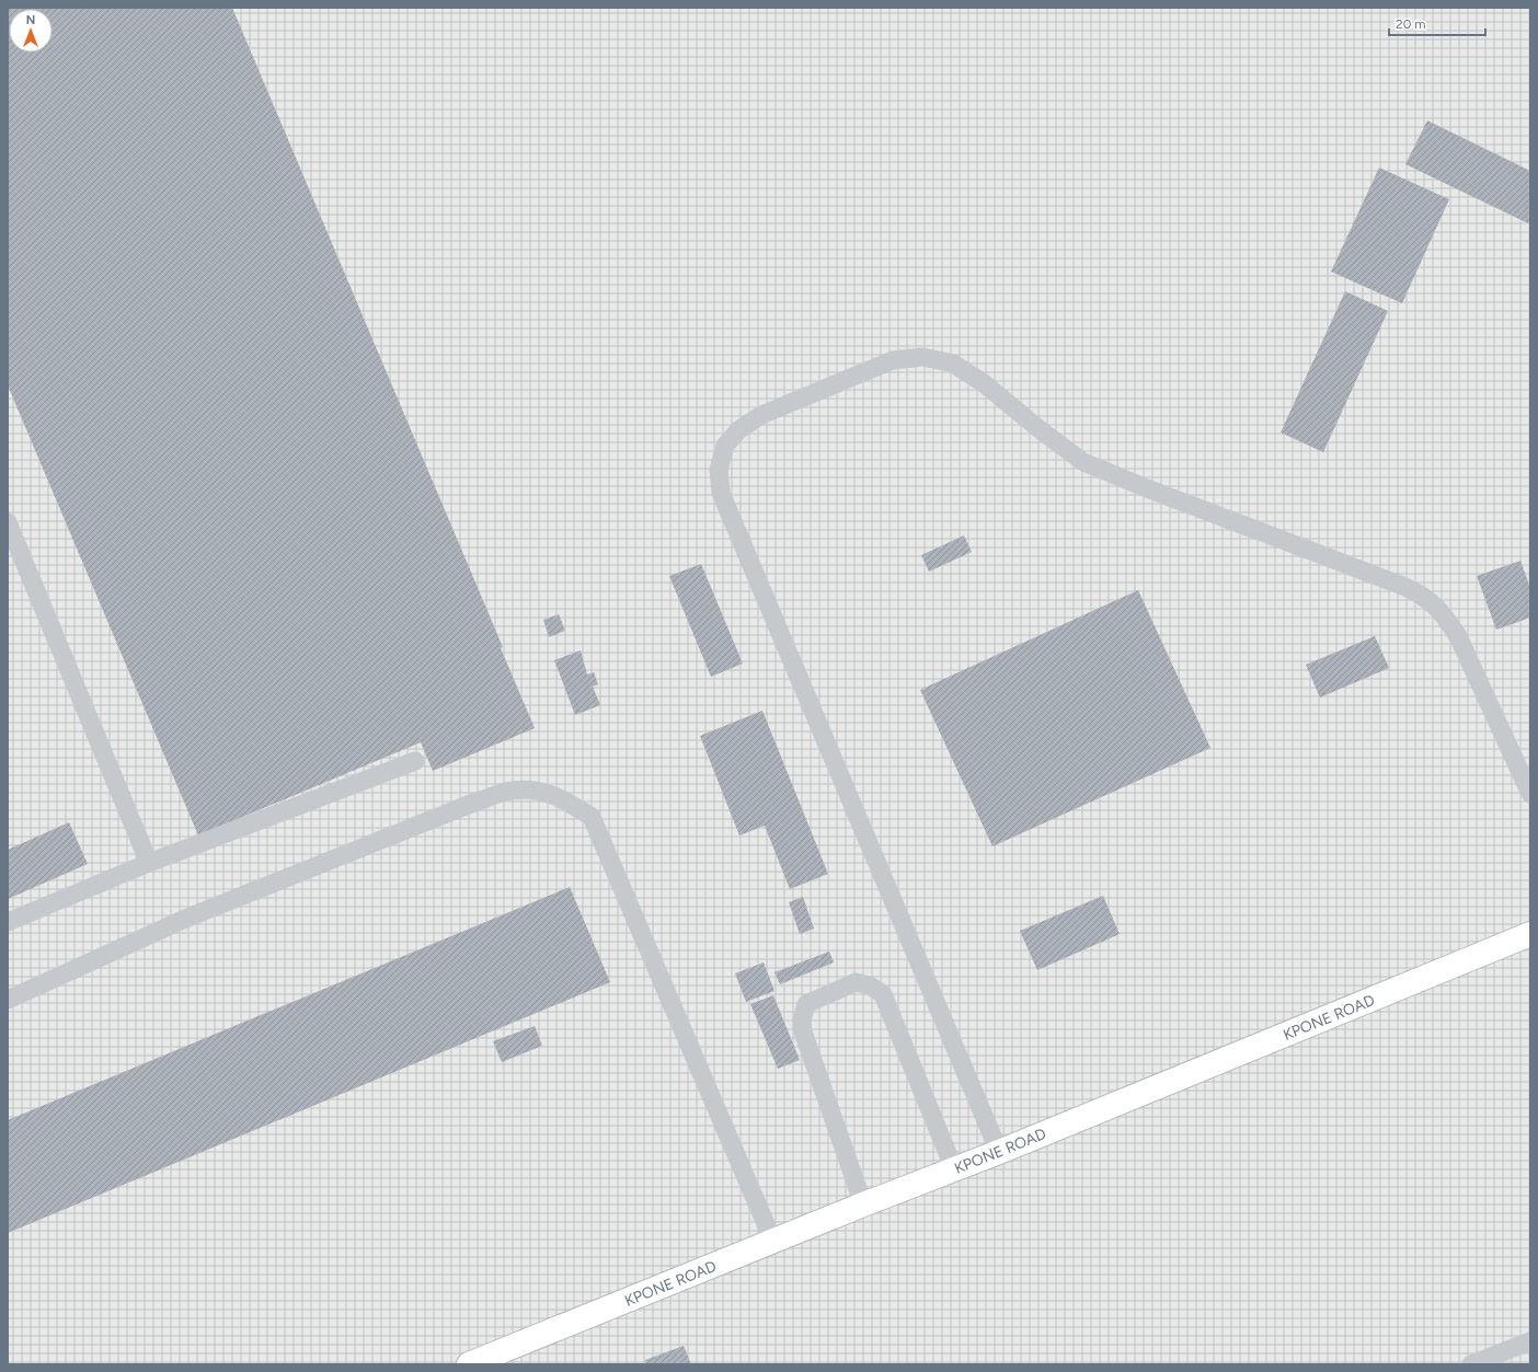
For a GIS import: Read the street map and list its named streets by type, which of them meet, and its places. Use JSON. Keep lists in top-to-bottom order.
{
  "streets": {
    "main road": ["KPONE ROAD"]
  },
  "scale_bar": "20 m",
  "north": "top"
}
